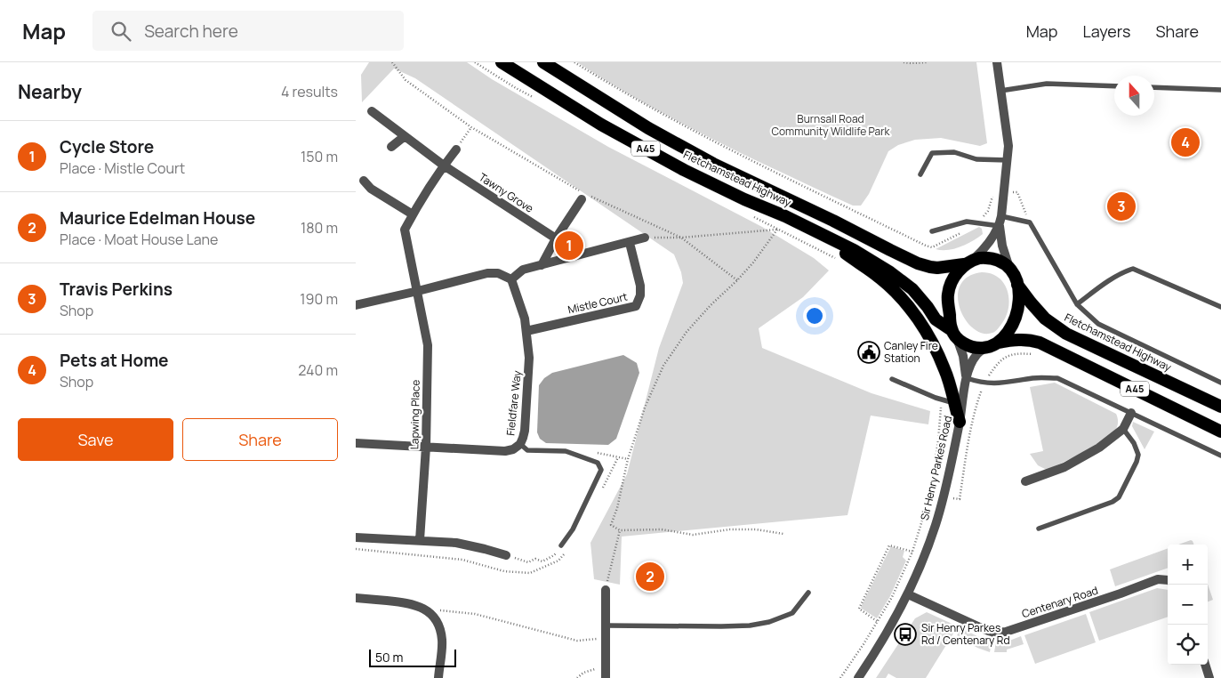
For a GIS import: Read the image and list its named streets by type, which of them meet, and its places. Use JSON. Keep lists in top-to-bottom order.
{
  "streets": {
    "highway": ["A45", "Fletchamstead Highway"],
    "street": [
      "Tawny Grove",
      "Mistle Court",
      "Fieldfare Way",
      "Lapwing Place",
      "Sir Henry Parkes Road",
      "Centenary Road"
    ]
  },
  "crossings": [
    ["A45", "Fletchamstead Highway"],
    ["A45", "Sir Henry Parkes Road"],
    ["Fletchamstead Highway", "Sir Henry Parkes Road"],
    ["Mistle Court", "Fieldfare Way"],
    ["Fieldfare Way", "Lapwing Place"],
    ["Sir Henry Parkes Road", "Centenary Road"]
  ],
  "parks": ["Burnsall Road Community Wildlife Park"],
  "places": {
    "public building": ["Canley Fire Station"],
    "bus stop": ["Sir Henry Parkes Rd / Centenary Rd"]
  },
  "scale_bar": "50 m",
  "north": "top",
  "page": {
    "header": "Map",
    "search": "Search here",
    "nav": ["Map", "Layers", "Share"],
    "heading": ["Nearby", "4 results"],
    "list": [
      {
        "mark": "1",
        "name": "Cycle Store",
        "note": "Place · Mistle Court",
        "value": "150 m"
      },
      {
        "mark": "2",
        "name": "Maurice Edelman House",
        "note": "Place · Moat House Lane",
        "value": "180 m"
      },
      {
        "mark": "3",
        "name": "Travis Perkins",
        "note": "Shop",
        "value": "190 m"
      },
      {
        "mark": "4",
        "name": "Pets at Home",
        "note": "Shop",
        "value": "240 m"
      }
    ],
    "pins": [
      "4",
      "3",
      "1",
      "2"
    ],
    "buttons": ["Save", "Share"],
    "map_buttons": ["+", "−"],
    "scale": "50 m"
  }
}
